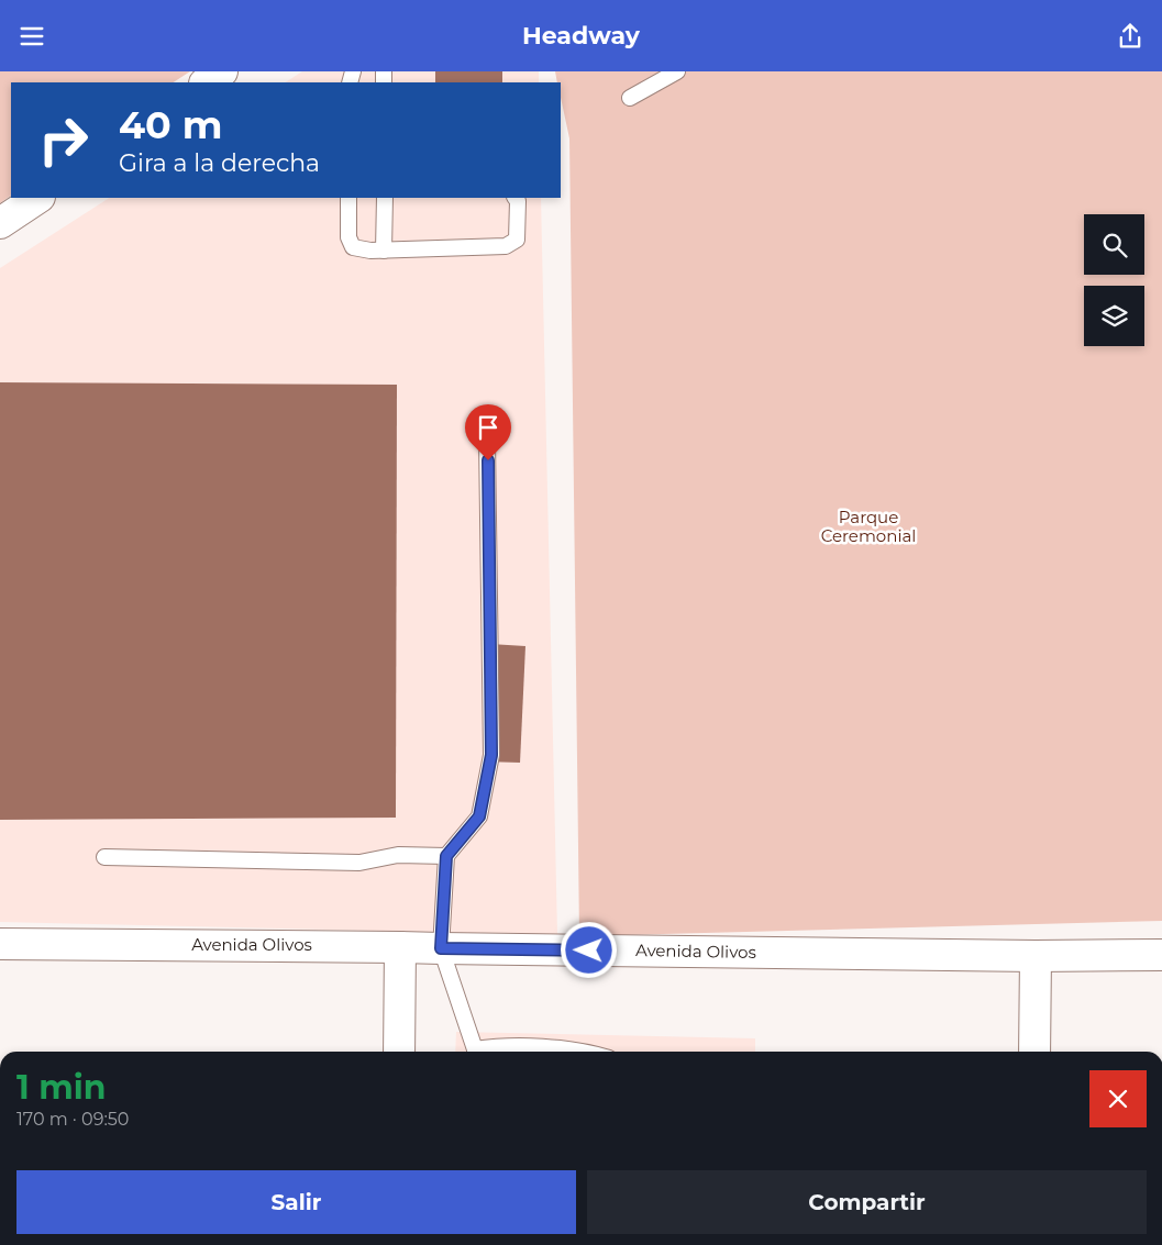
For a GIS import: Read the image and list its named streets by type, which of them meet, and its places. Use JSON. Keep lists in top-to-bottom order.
{
  "streets": {
    "street": ["Avenida Olivos"]
  },
  "parks": ["Parque Ceremonial"],
  "page": {
    "header": "Headway",
    "turn": ["40 m", "Gira a la derecha"],
    "heading": ["1 min", "170 m · 09:50"],
    "buttons": ["Salir", "Compartir"]
  }
}
